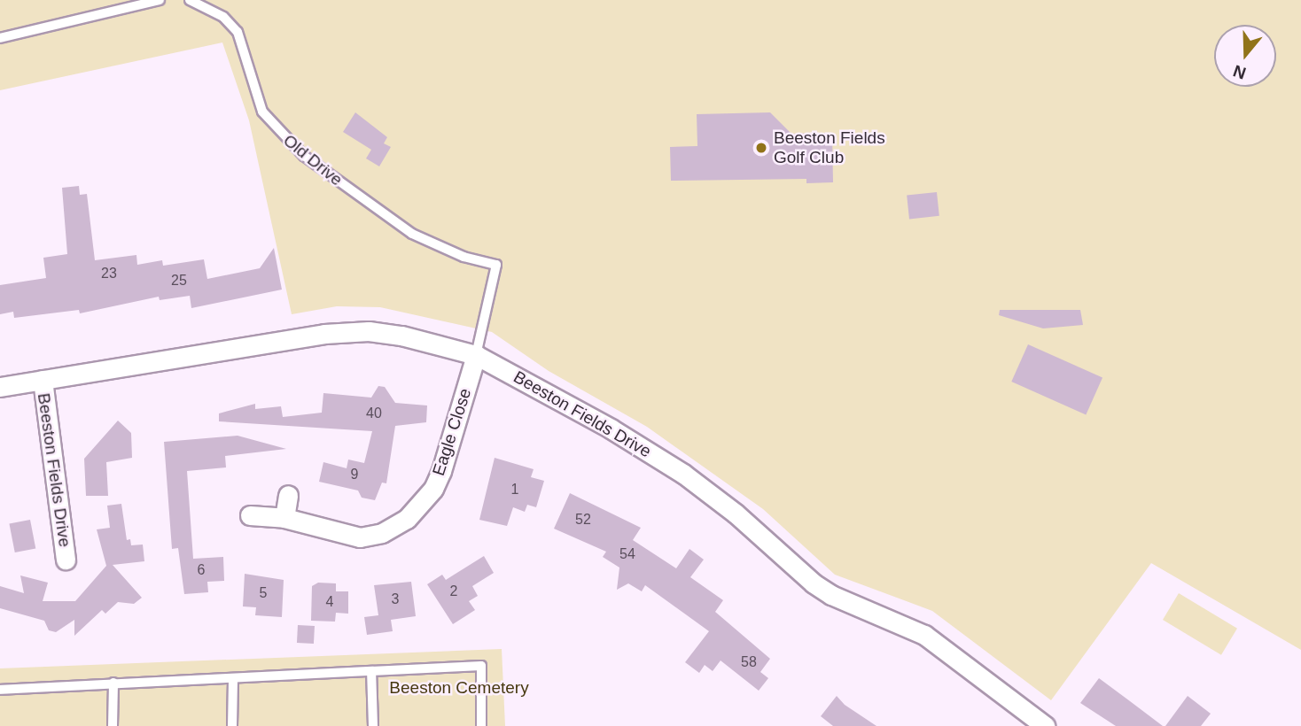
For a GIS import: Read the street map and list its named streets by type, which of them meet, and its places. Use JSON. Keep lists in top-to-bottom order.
{
  "streets": {
    "street": ["Beeston Fields Drive", "Eagle Close"],
    "lane": ["Old Drive"]
  },
  "crossings": [
    ["Old Drive", "Beeston Fields Drive"],
    ["Old Drive", "Eagle Close"],
    ["Beeston Fields Drive", "Eagle Close"]
  ],
  "parks": ["Beeston Cemetery"],
  "places": ["Beeston Fields Golf Club"],
  "house_numbers": [
    "23",
    "25",
    "40",
    "9",
    "1",
    "52",
    "54",
    "6",
    "2",
    "5",
    "3",
    "4",
    "58"
  ],
  "north": "bottom"
}
